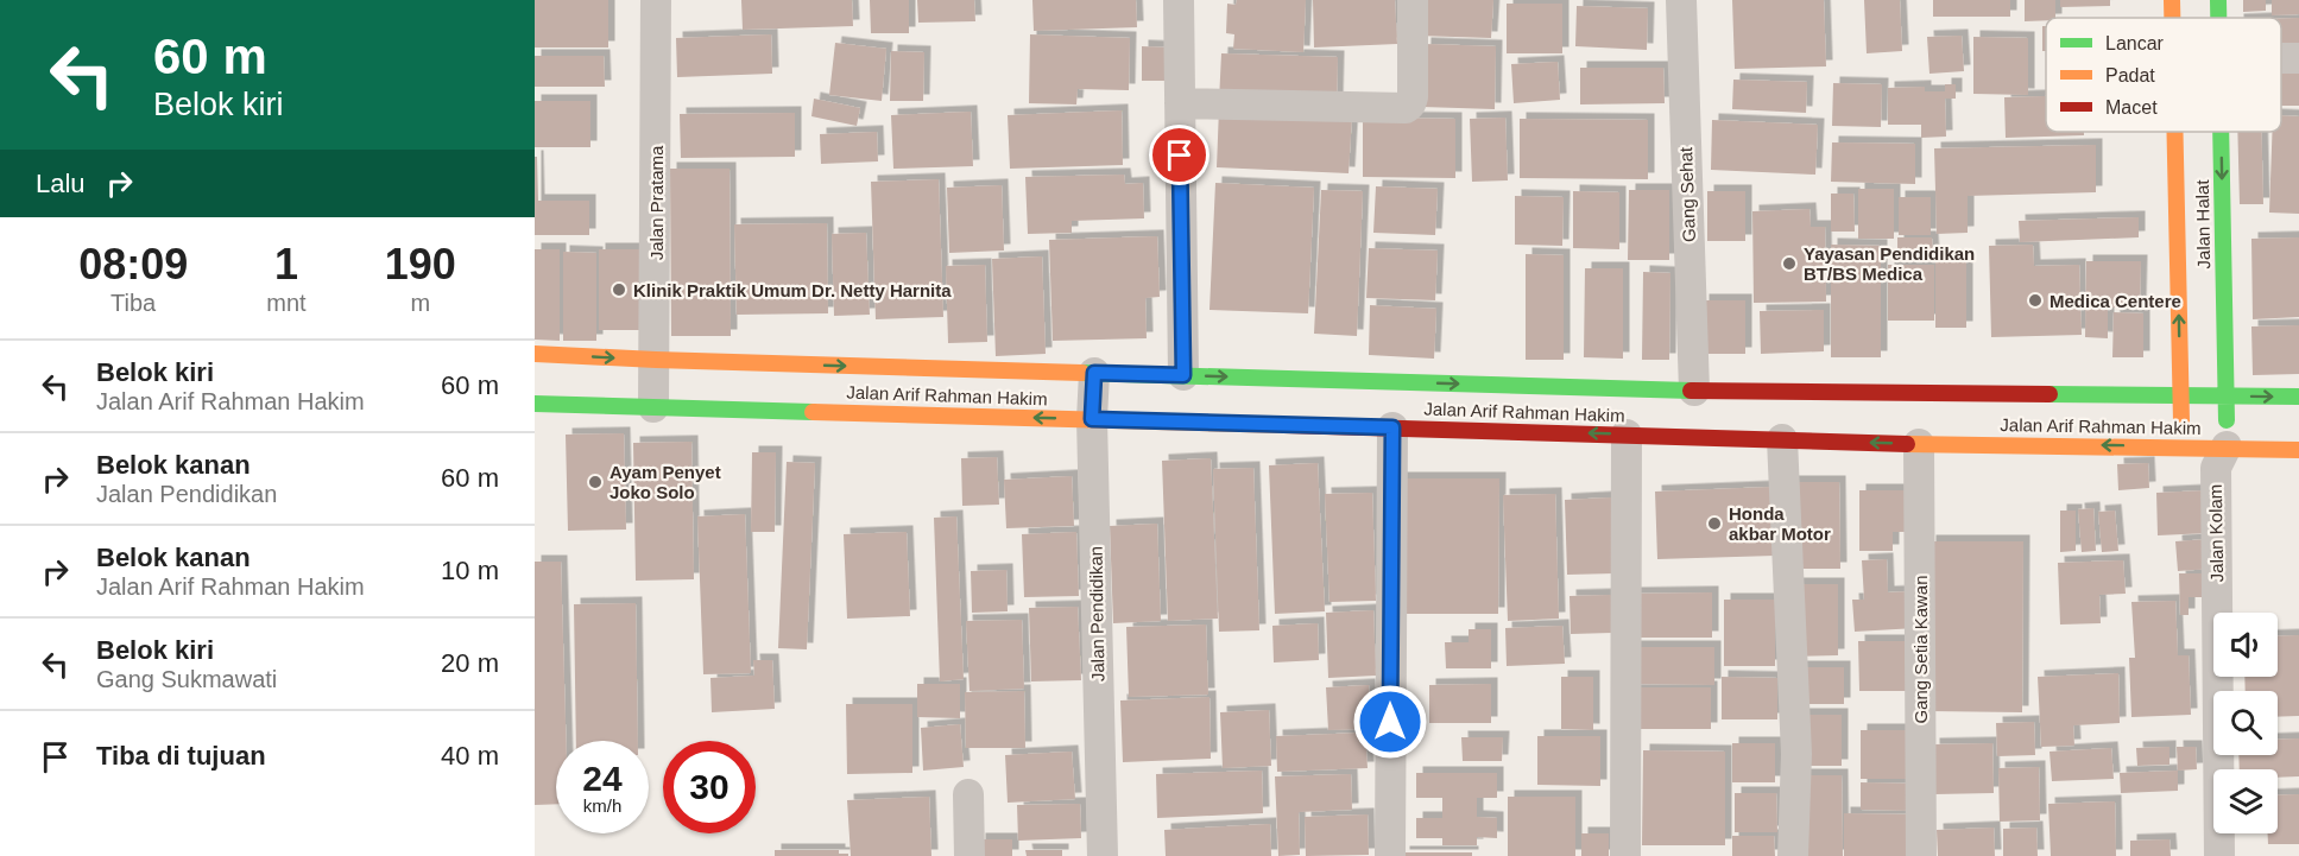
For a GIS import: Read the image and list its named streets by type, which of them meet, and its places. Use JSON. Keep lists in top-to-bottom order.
{
  "streets": {
    "main road": ["Jalan Halat", "Jalan Arif Rahman Hakim"],
    "street": [
      "Gang Sehat",
      "Jalan Pratama",
      "Jalan Kolam",
      "Jalan Pendidikan",
      "Gang Setia Kawan"
    ]
  },
  "crossings": [
    ["Gang Sehat", "Jalan Arif Rahman Hakim"],
    ["Jalan Pratama", "Jalan Arif Rahman Hakim"],
    ["Jalan Halat", "Jalan Arif Rahman Hakim"],
    ["Jalan Halat", "Jalan Kolam"],
    ["Jalan Arif Rahman Hakim", "Jalan Kolam"],
    ["Jalan Arif Rahman Hakim", "Jalan Pendidikan"],
    ["Jalan Arif Rahman Hakim", "Gang Setia Kawan"]
  ],
  "places": [
    "Yayasan Pendidikan BT/BS Medica",
    "Klinik Praktik Umum Dr. Netty Harnita",
    "Medica Centere",
    "Ayam Penyet Joko Solo",
    "Honda akbar Motor"
  ],
  "legend": ["Lancar", "Padat", "Macet"],
  "page": {
    "turn": ["60 m", "Belok kiri"],
    "then": "Lalu",
    "eta": [
      "08:09",
      "Tiba",
      "1",
      "mnt",
      "190",
      "m"
    ],
    "list": [
      {
        "name": "Belok kiri",
        "note": "Jalan Arif Rahman Hakim",
        "value": "60 m"
      },
      {
        "name": "Belok kanan",
        "note": "Jalan Pendidikan",
        "value": "60 m"
      },
      {
        "name": "Belok kanan",
        "note": "Jalan Arif Rahman Hakim",
        "value": "10 m"
      },
      {
        "name": "Belok kiri",
        "note": "Gang Sukmawati",
        "value": "20 m"
      },
      {
        "name": "Tiba di tujuan",
        "value": "40 m"
      }
    ],
    "speed": "24 km/h",
    "limit": "30"
  }
}
